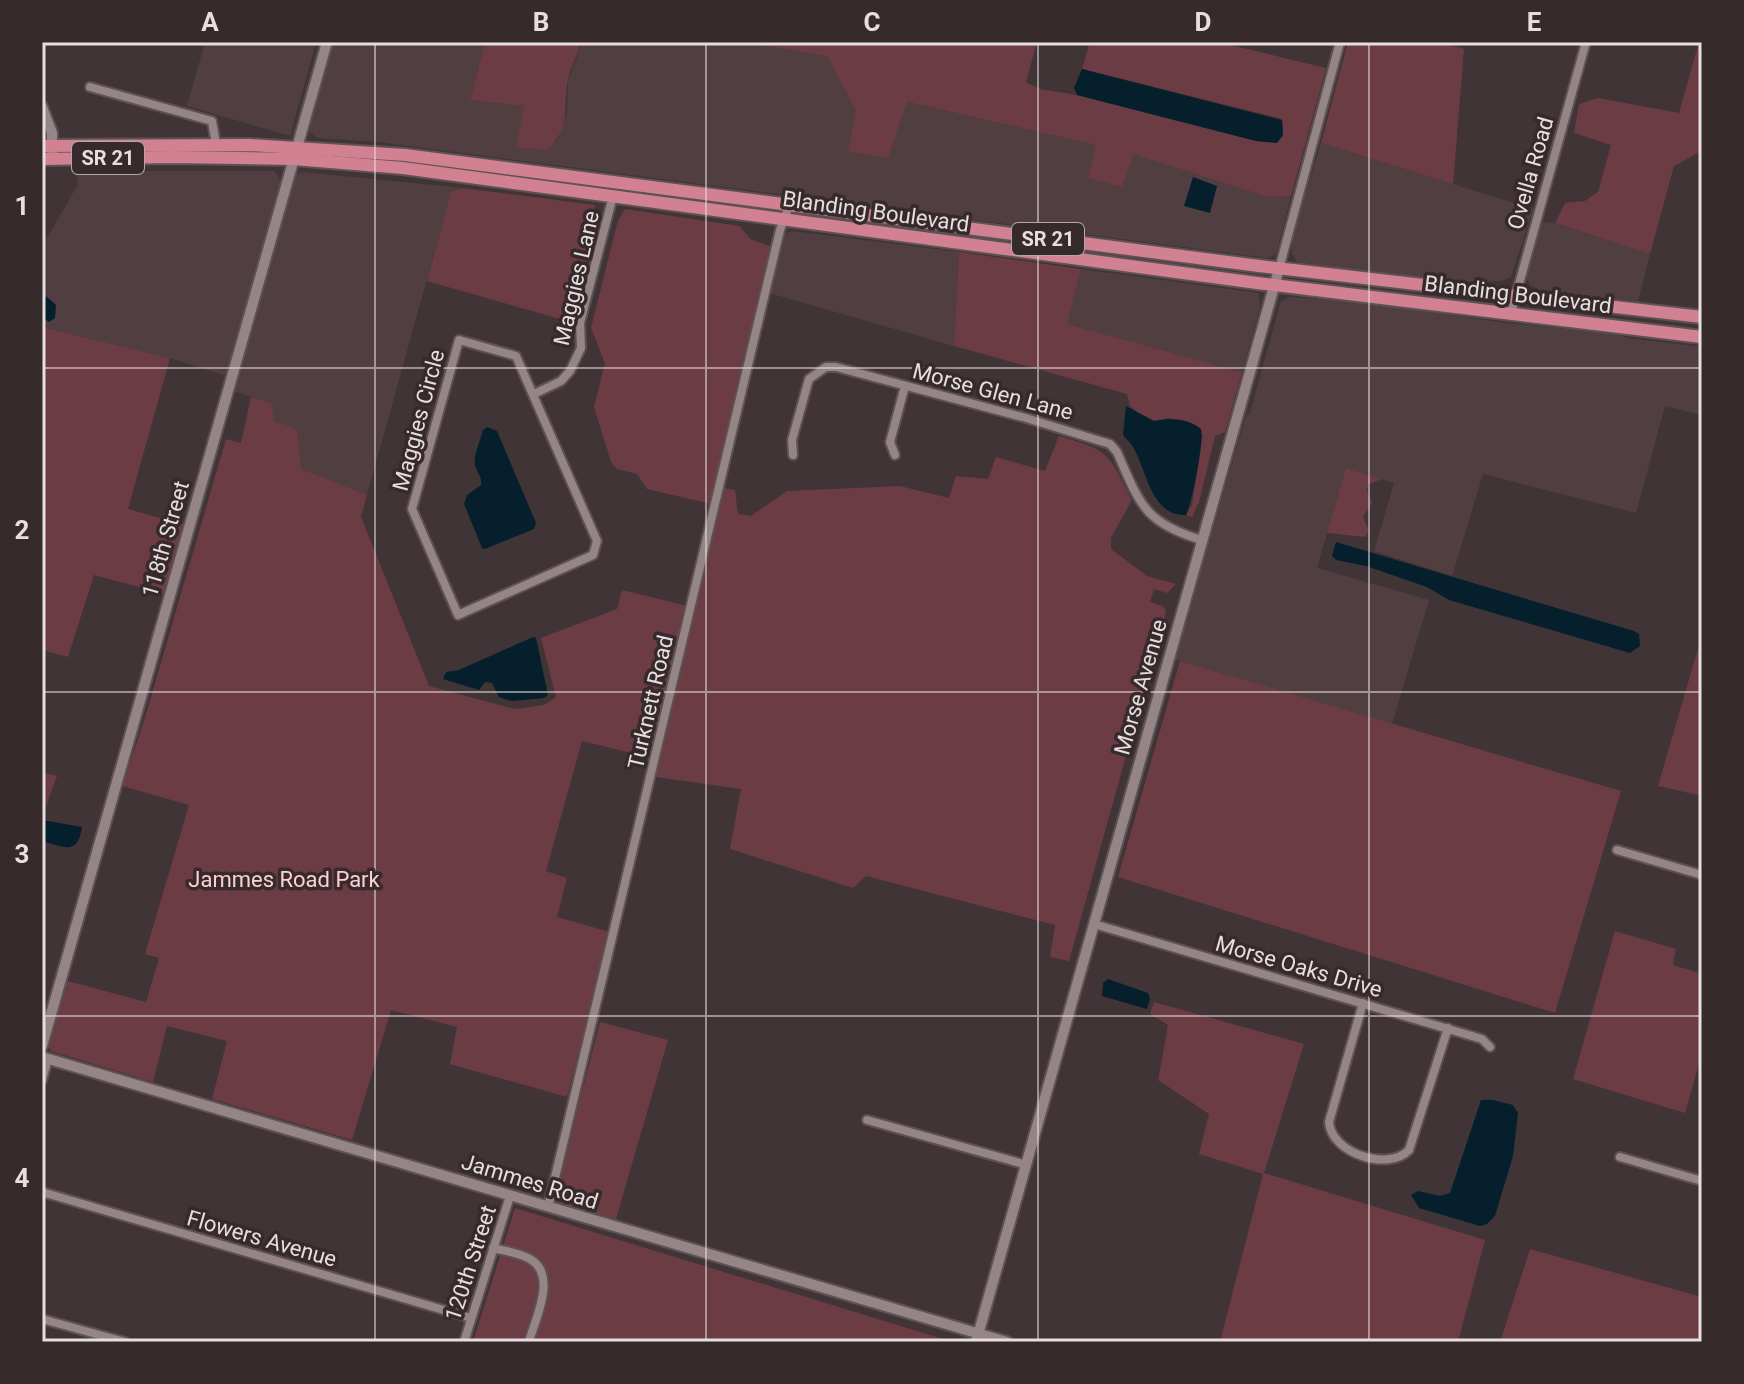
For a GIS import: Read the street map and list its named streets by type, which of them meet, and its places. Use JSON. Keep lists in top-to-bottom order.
{
  "streets": {
    "main road": ["SR 21", "Blanding Boulevard"],
    "street": [
      "Ovella Road",
      "Maggies Lane",
      "Morse Glen Lane",
      "Maggies Circle",
      "118th Street",
      "Morse Avenue",
      "Turknett Road",
      "Morse Oaks Drive",
      "Jammes Road",
      "Flowers Avenue",
      "120th Street"
    ]
  },
  "crossings": [
    ["Ovella Road", "Blanding Boulevard"],
    ["Blanding Boulevard", "Maggies Lane"],
    ["Blanding Boulevard", "118th Street"],
    ["Blanding Boulevard", "Morse Avenue"],
    ["Blanding Boulevard", "Turknett Road"],
    ["Maggies Lane", "Maggies Circle"],
    ["Morse Glen Lane", "Morse Avenue"],
    ["Morse Avenue", "Morse Oaks Drive"],
    ["Morse Avenue", "Jammes Road"],
    ["Turknett Road", "Jammes Road"],
    ["Jammes Road", "120th Street"],
    ["Flowers Avenue", "120th Street"]
  ],
  "parks": ["Jammes Road Park"],
  "grid": {
    "columns": [
      "A",
      "B",
      "C",
      "D",
      "E"
    ],
    "rows": [
      "1",
      "2",
      "3",
      "4"
    ]
  }
}
